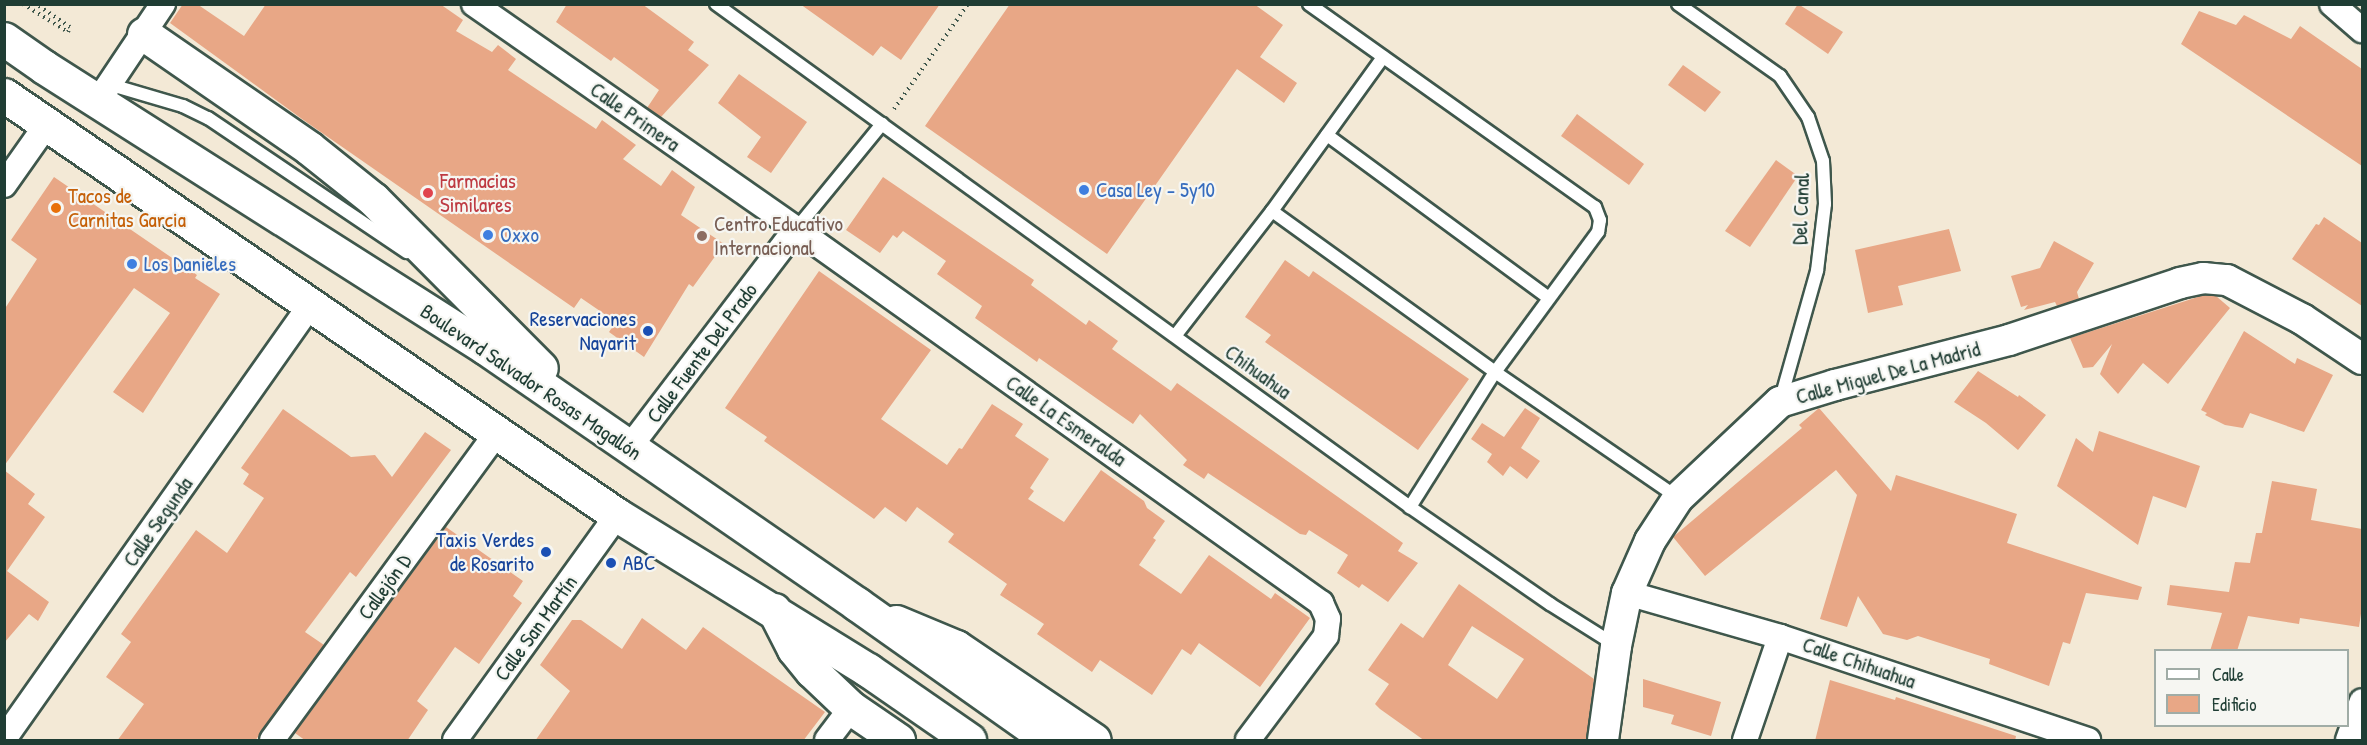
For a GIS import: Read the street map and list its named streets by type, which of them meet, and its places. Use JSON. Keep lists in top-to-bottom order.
{
  "streets": {
    "main road": ["Boulevard Salvador Rosas Magallón"],
    "street": [
      "Calle Primera",
      "Calle Fuente Del Prado",
      "Calle Miguel De La Madrid",
      "Calle La Esmeralda",
      "Calle Segunda",
      "Callejón D",
      "Calle San Martín",
      "Calle Chihuahua"
    ],
    "lane": ["Del Canal", "Chihuahua"]
  },
  "crossings": [
    ["Calle Primera", "Calle Fuente Del Prado"],
    ["Calle Primera", "Calle La Esmeralda"],
    ["Del Canal", "Calle Miguel De La Madrid"],
    ["Calle Fuente Del Prado", "Boulevard Salvador Rosas Magallón"],
    ["Calle Fuente Del Prado", "Calle La Esmeralda"],
    ["Chihuahua", "Calle Miguel De La Madrid"],
    ["Calle Miguel De La Madrid", "Calle Chihuahua"]
  ],
  "places": [
    "Casa Ley - 5y10",
    "Farmacias Similares",
    "Tacos de Carnitas Garcia",
    "Oxxo",
    "Centro Educativo Internacional",
    "Los Danieles",
    "Reservaciones Nayarit",
    "Taxis Verdes de Rosarito",
    "ABC"
  ],
  "legend": ["Calle", "Edificio"]
}
